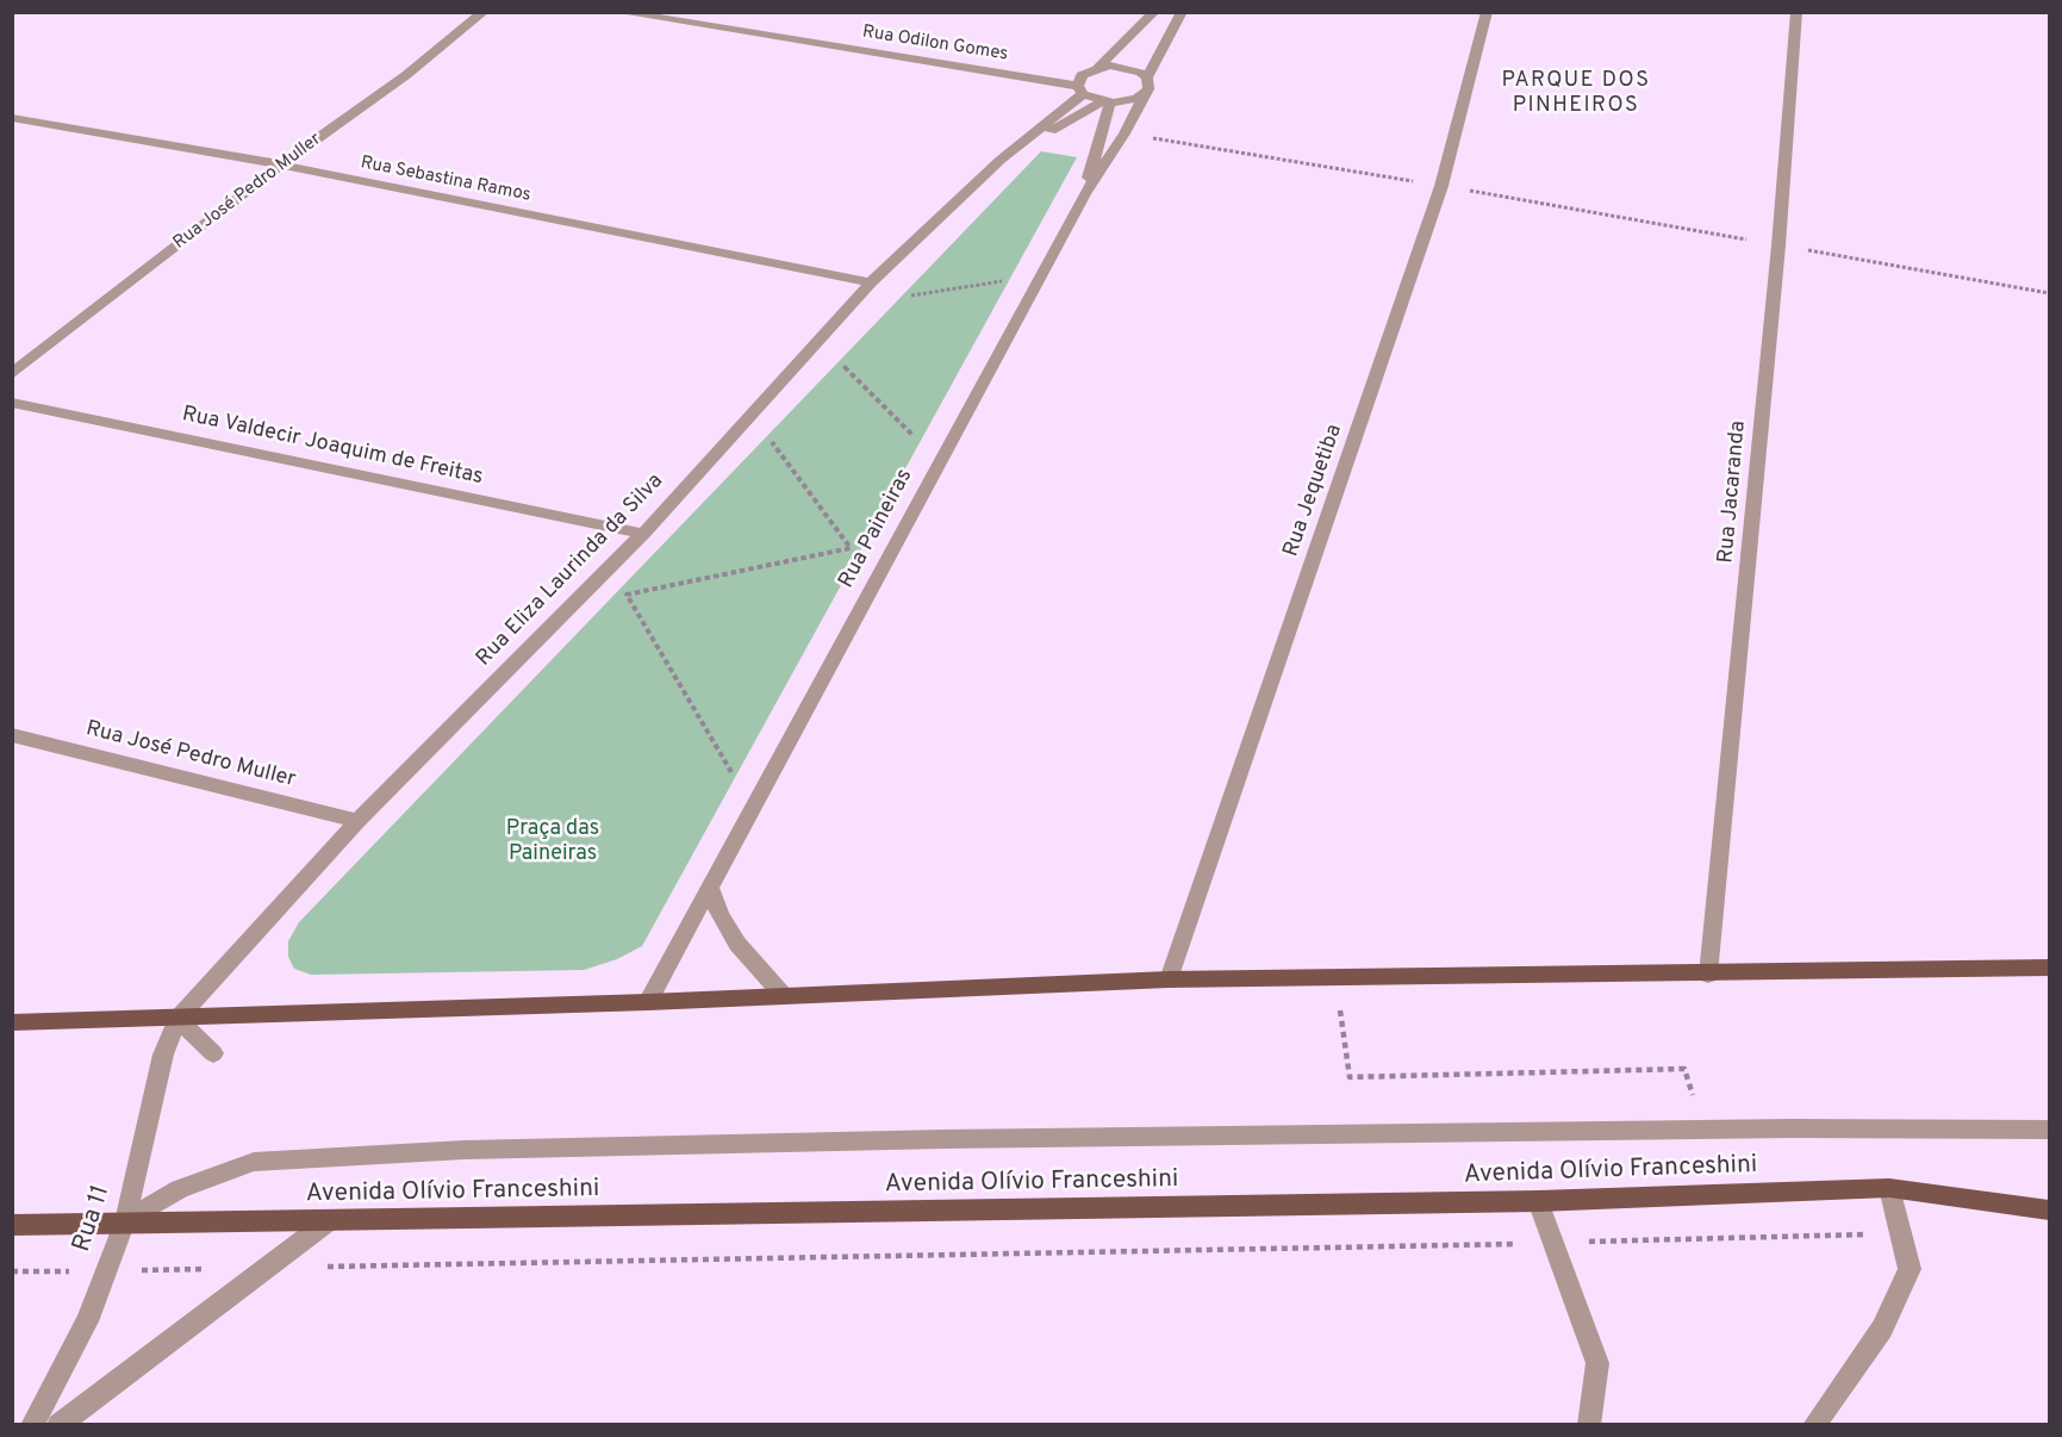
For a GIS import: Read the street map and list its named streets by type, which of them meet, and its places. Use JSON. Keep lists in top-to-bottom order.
{
  "streets": {
    "main road": ["Avenida Olívio Franceshini"],
    "street": [
      "Rua Odilon Gomes",
      "Rua Sebastina Ramos",
      "Rua José Pedro Muller",
      "Rua Valdecir Joaquim de Freitas",
      "Rua Jequetiba",
      "Rua Jacaranda",
      "Rua Paineiras",
      "Rua Eliza Laurinda da Silva",
      "Rua 11"
    ]
  },
  "crossings": [
    ["Rua Odilon Gomes", "Rua Paineiras"],
    ["Rua Odilon Gomes", "Rua Eliza Laurinda da Silva"],
    ["Rua Sebastina Ramos", "Rua José Pedro Muller"],
    ["Rua Sebastina Ramos", "Rua Eliza Laurinda da Silva"],
    ["Rua José Pedro Muller", "Rua Eliza Laurinda da Silva"],
    ["Rua Valdecir Joaquim de Freitas", "Rua Eliza Laurinda da Silva"],
    ["Rua Paineiras", "Rua Eliza Laurinda da Silva"],
    ["Rua Eliza Laurinda da Silva", "Rua 11"],
    ["Avenida Olívio Franceshini", "Rua 11"]
  ],
  "districts": ["PARQUE DOS PINHEIROS"],
  "parks": ["Praça das Paineiras"]
}
